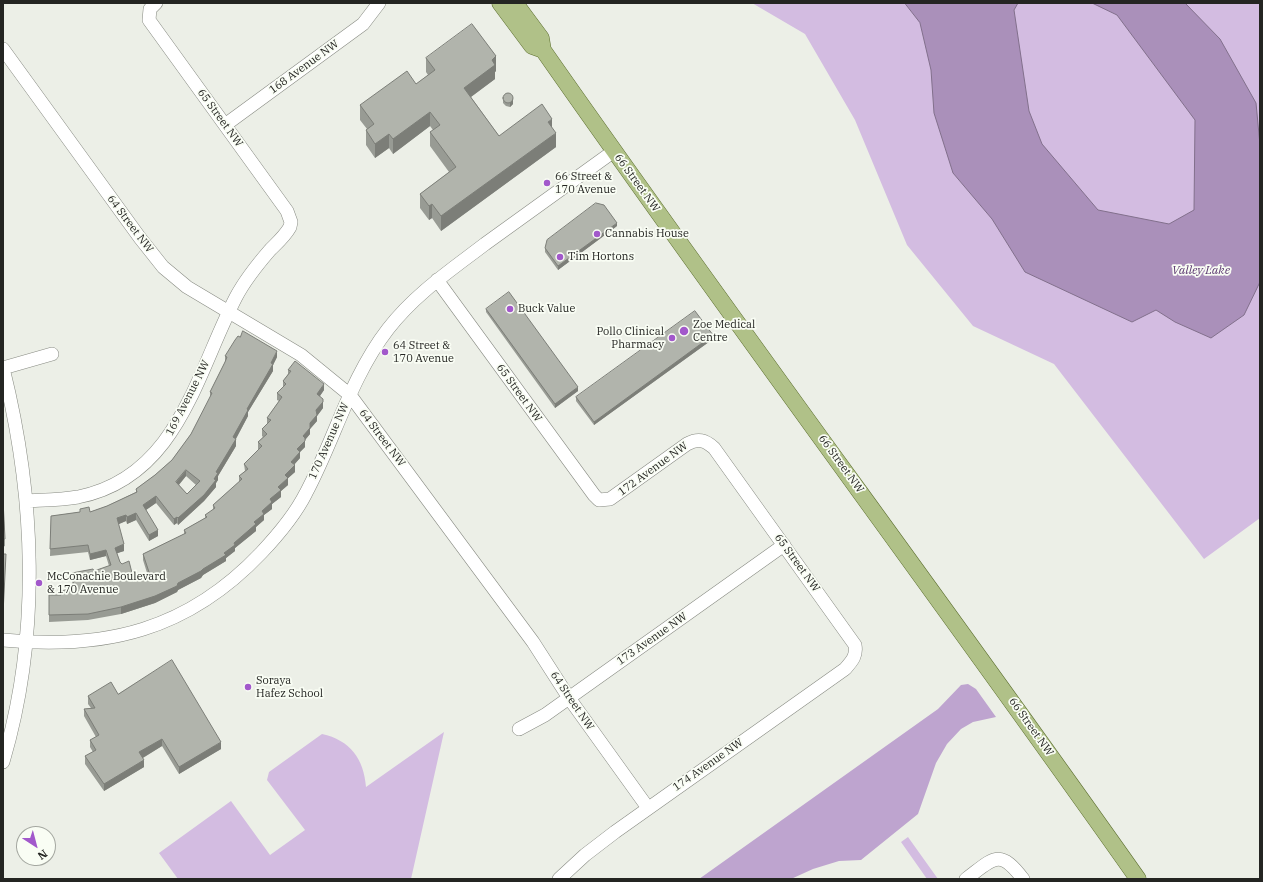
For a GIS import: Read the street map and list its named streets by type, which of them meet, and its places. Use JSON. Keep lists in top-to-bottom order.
{
  "streets": {
    "main road": ["66 Street NW"],
    "street": [
      "168 Avenue NW",
      "65 Street NW",
      "64 Street NW",
      "169 Avenue NW",
      "170 Avenue NW",
      "172 Avenue NW",
      "173 Avenue NW",
      "174 Avenue NW"
    ]
  },
  "crossings": [
    ["168 Avenue NW", "65 Street NW"],
    ["65 Street NW", "169 Avenue NW"],
    ["65 Street NW", "170 Avenue NW"],
    ["65 Street NW", "172 Avenue NW"],
    ["65 Street NW", "173 Avenue NW"],
    ["65 Street NW", "174 Avenue NW"],
    ["66 Street NW", "170 Avenue NW"],
    ["64 Street NW", "169 Avenue NW"],
    ["64 Street NW", "170 Avenue NW"],
    ["64 Street NW", "173 Avenue NW"],
    ["64 Street NW", "174 Avenue NW"]
  ],
  "water": ["Valley Lake"],
  "places": [
    "66 Street & 170 Avenue",
    "Cannabis House",
    "Tim Hortons",
    "Buck Value",
    "Zoe Medical Centre",
    "Pollo Clinical Pharmacy",
    "64 Street & 170 Avenue",
    "McConachie Boulevard & 170 Avenue",
    "Soraya Hafez School"
  ],
  "north": "bottom right"
}
